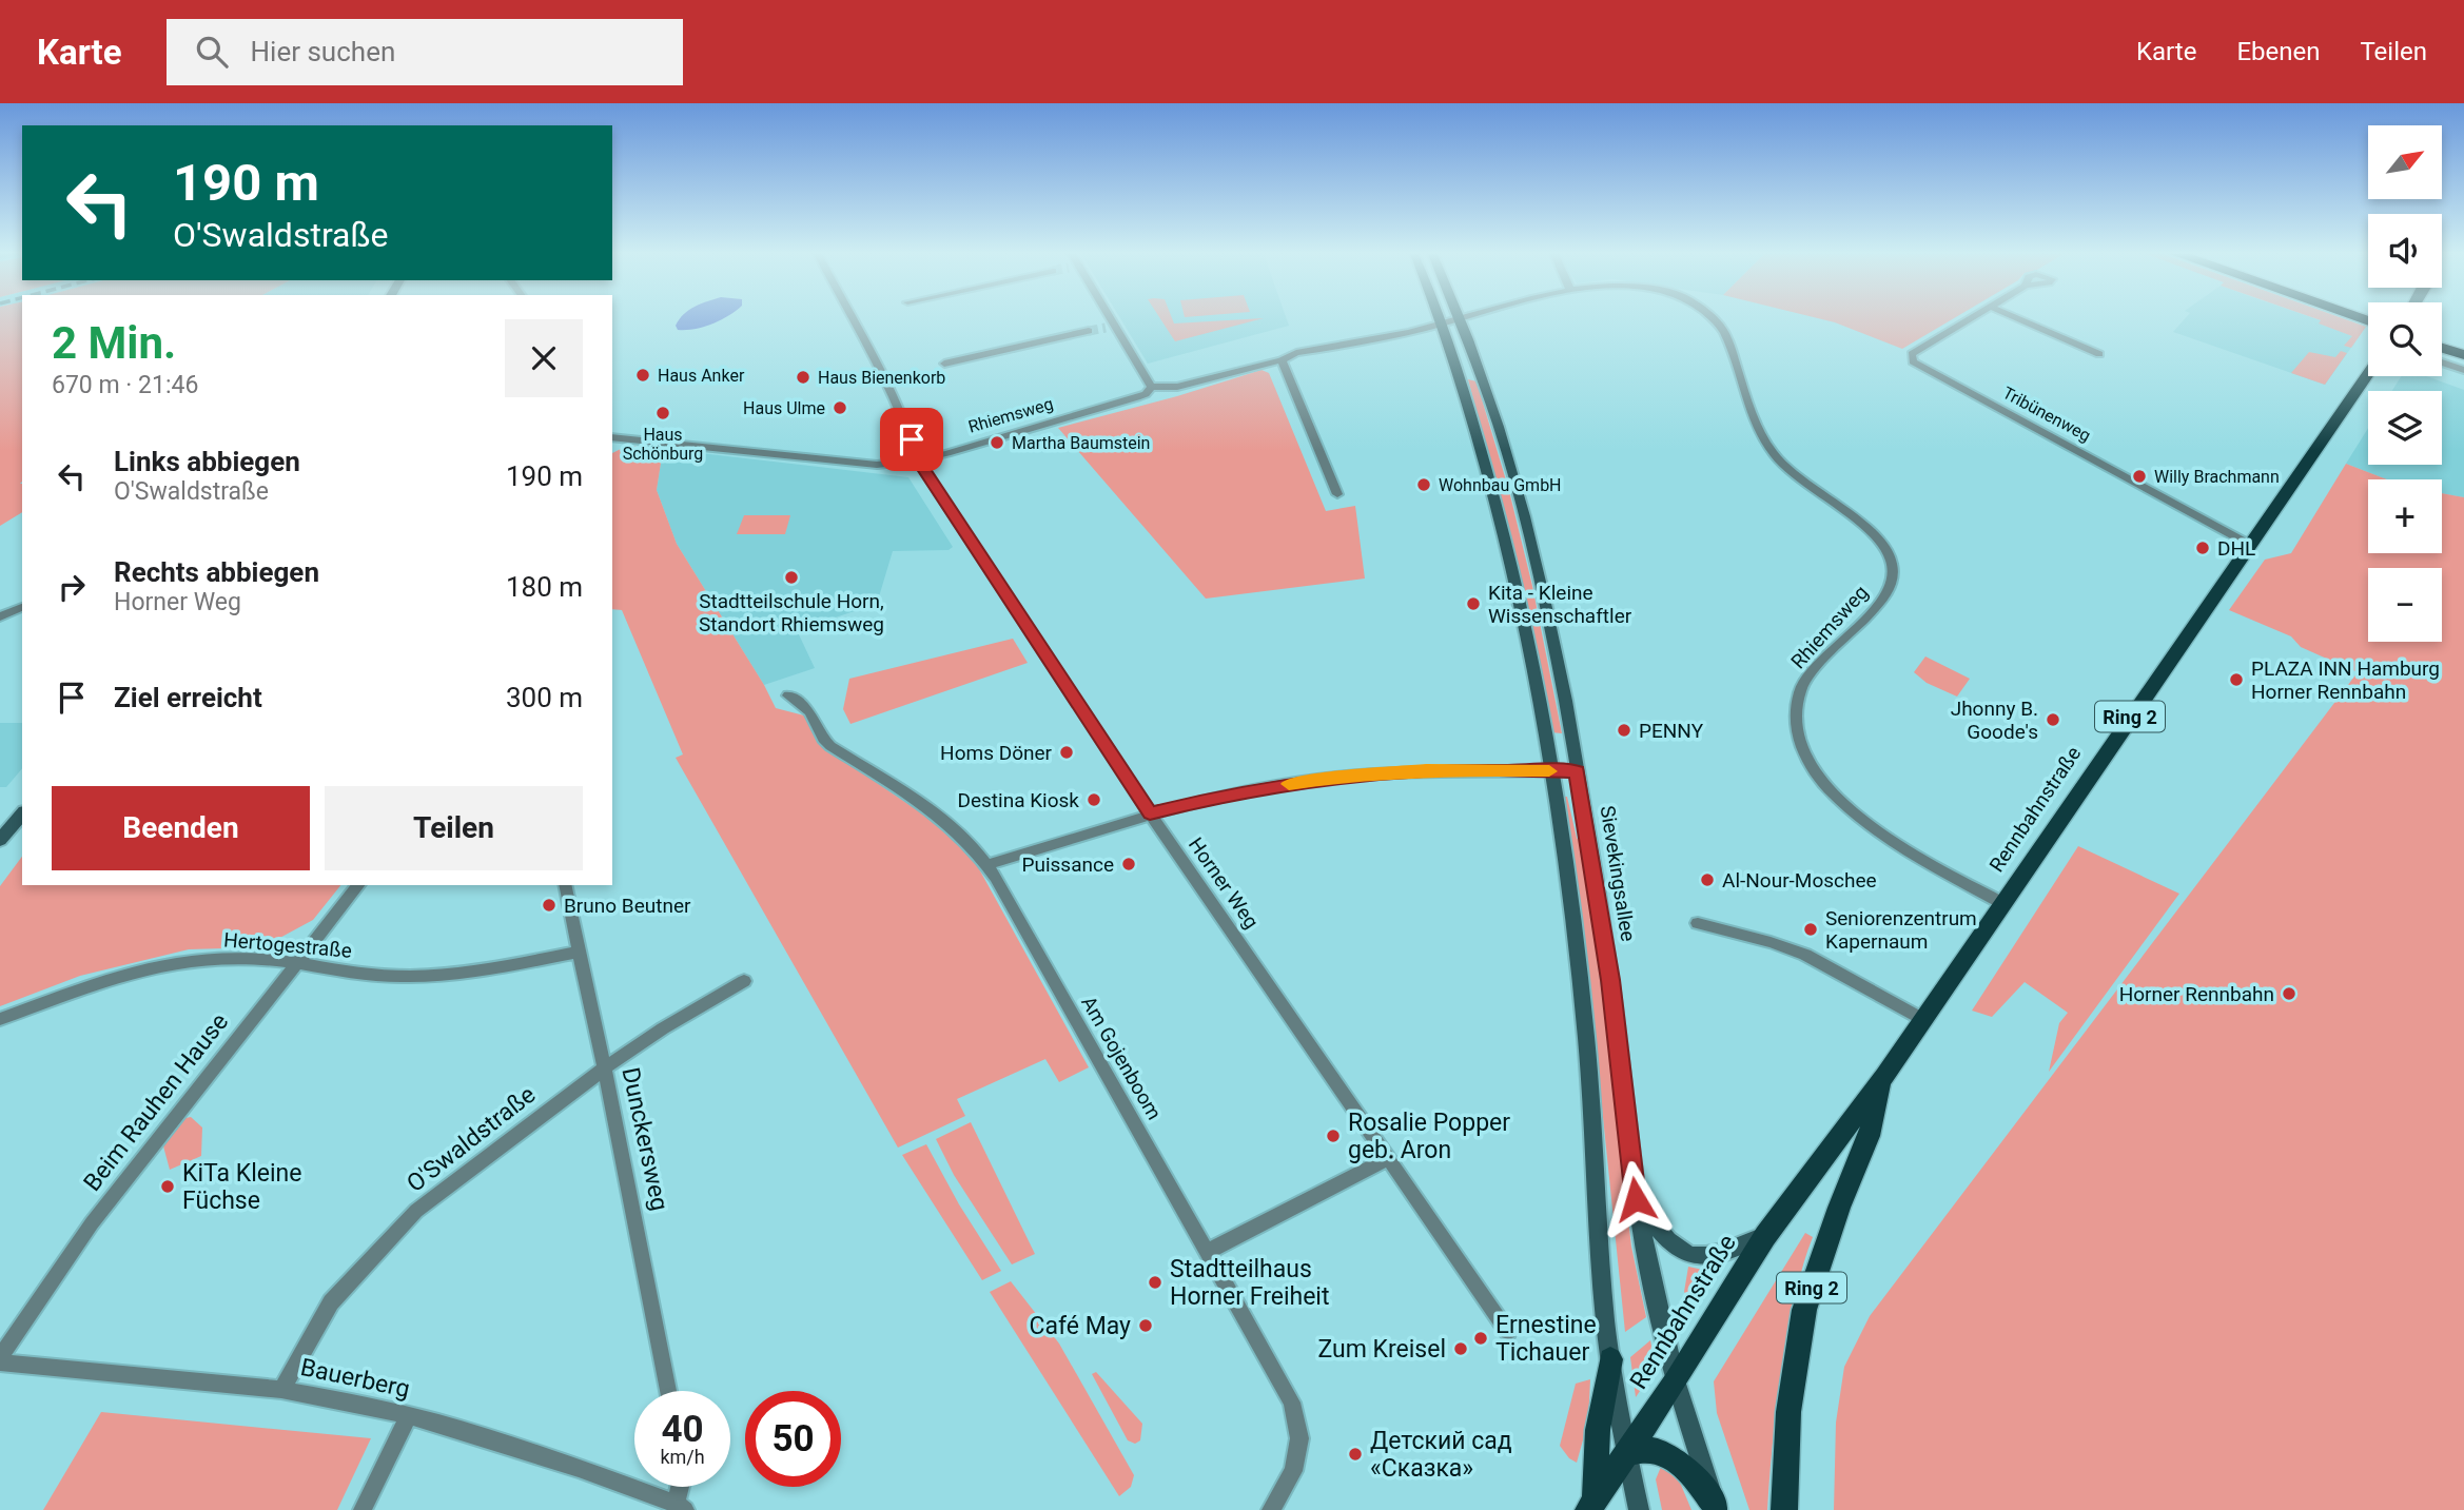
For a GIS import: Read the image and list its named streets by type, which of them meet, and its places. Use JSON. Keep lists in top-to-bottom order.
{
  "streets": {
    "main road": ["Ring 2", "Rennbahnstraße", "Sievekingsallee"],
    "street": [
      "Tribünenweg",
      "Rhiemsweg",
      "Horner Weg",
      "Hertogestraße",
      "Am Gojenboom",
      "Beim Rauhen Hause",
      "O'Swaldstraße",
      "Dunckersweg",
      "Bauerberg"
    ]
  },
  "crossings": [
    ["Tribünenweg", "Rennbahnstraße"],
    ["Rhiemsweg", "Rennbahnstraße"],
    ["Rhiemsweg", "Horner Weg"],
    ["Rennbahnstraße", "Sievekingsallee"],
    ["Hertogestraße", "Beim Rauhen Hause"],
    ["Hertogestraße", "Dunckersweg"],
    ["Beim Rauhen Hause", "Bauerberg"],
    ["O'Swaldstraße", "Dunckersweg"],
    ["O'Swaldstraße", "Bauerberg"]
  ],
  "places": [
    "Haus Anker",
    "Haus Bienenkorb",
    "Haus Ulme",
    "Haus Schönburg",
    "Martha Baumstein",
    "Willy Brachmann",
    "Wohnbau GmbH",
    "DHL",
    "Stadtteilschule Horn, Standort Rhiemsweg",
    "Kita - Kleine Wissenschaftler",
    "PLAZA INN Hamburg Horner Rennbahn",
    "Jhonny B. Goode's",
    "PENNY",
    "Homs Döner",
    "Destina Kiosk",
    "Puissance",
    "Al-Nour-Moschee",
    "Bruno Beutner",
    "Seniorenzentrum Kapernaum",
    "Horner Rennbahn",
    "Rosalie Popper geb. Aron",
    "KiTa Kleine Füchse",
    "Stadtteilhaus Horner Freiheit",
    "Café May",
    "Ernestine Tichauer",
    "Zum Kreisel",
    "Детский сад «Сказка»"
  ],
  "north": "top right",
  "page": {
    "header": "Karte",
    "search": "Hier suchen",
    "nav": ["Karte", "Ebenen", "Teilen"],
    "map_buttons": ["+", "−"],
    "turn": ["190 m", "O'Swaldstraße"],
    "heading": ["2 Min.", "670 m · 21:46"],
    "list": [
      {
        "name": "Links abbiegen",
        "note": "O'Swaldstraße",
        "value": "190 m"
      },
      {
        "name": "Rechts abbiegen",
        "note": "Horner Weg",
        "value": "180 m"
      },
      {
        "name": "Ziel erreicht",
        "value": "300 m"
      }
    ],
    "buttons": ["Beenden", "Teilen"],
    "speed": "40 km/h",
    "limit": "50"
  }
}
